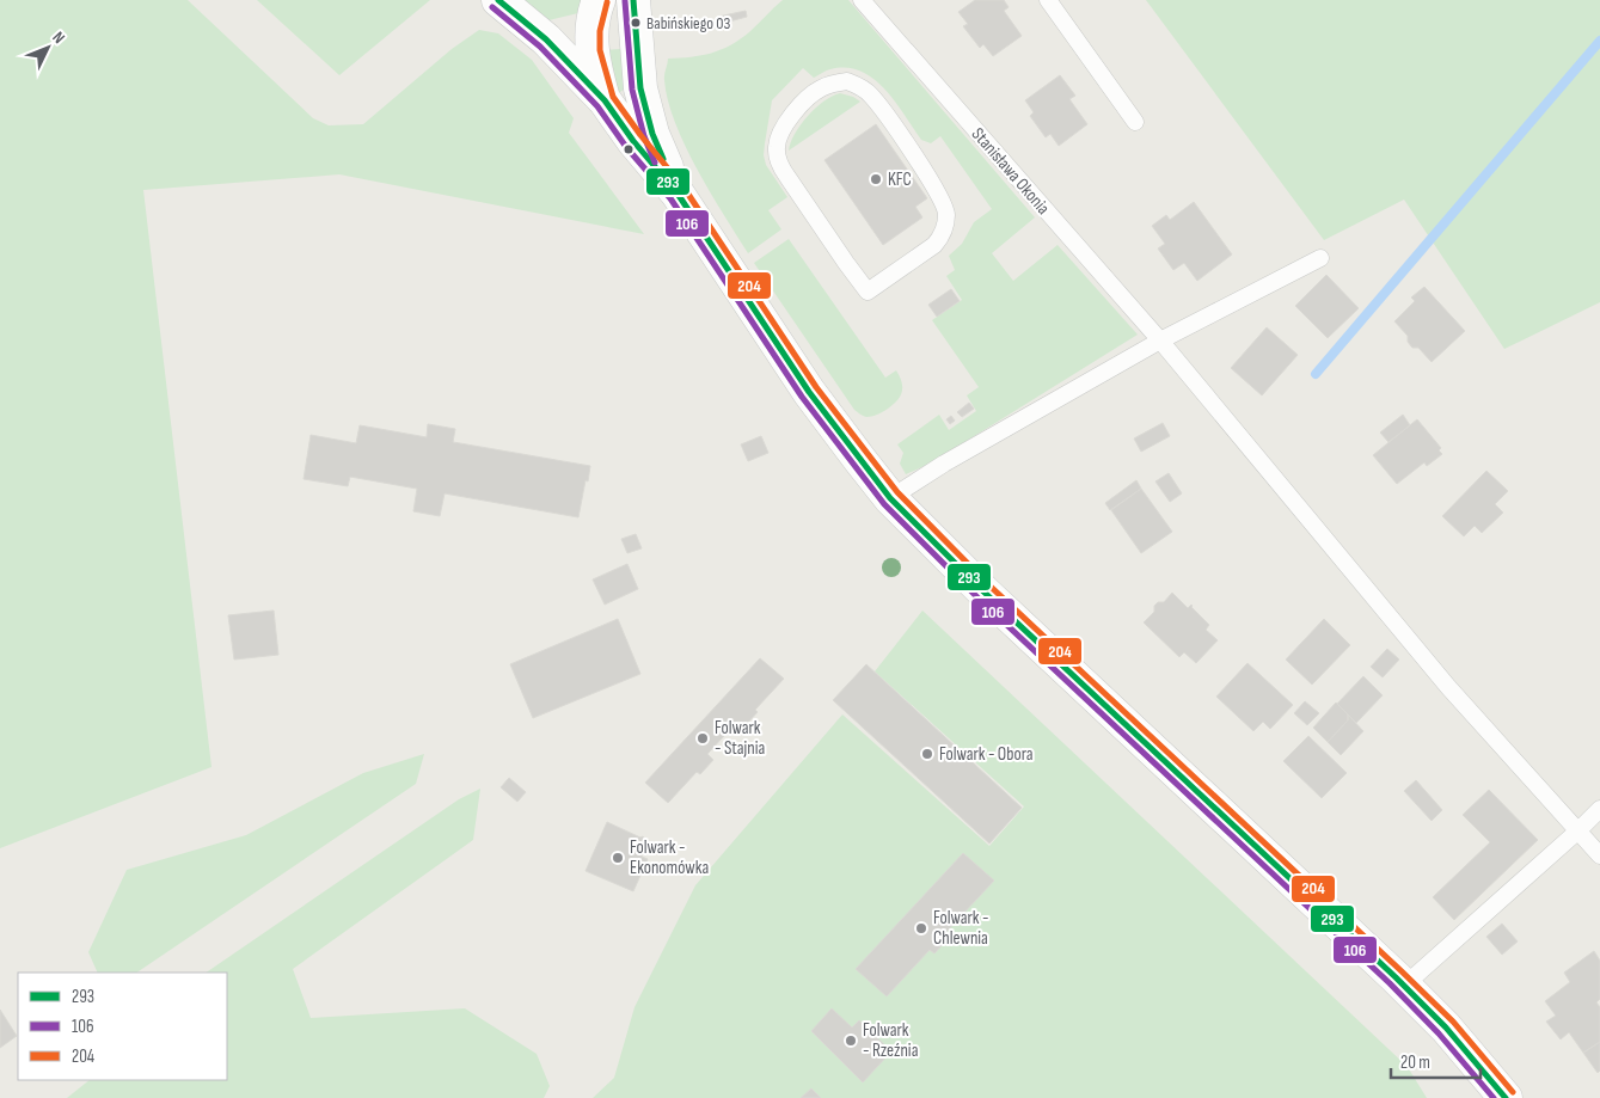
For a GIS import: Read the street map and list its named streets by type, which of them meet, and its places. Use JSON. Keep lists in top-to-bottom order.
{
  "streets": {
    "lane": ["Stanisława Okonia"]
  },
  "places": [
    "Babińskiego 03",
    "KFC",
    "Folwark - Stajnia",
    "Folwark - Obora",
    "Folwark - Ekonomówka",
    "Folwark - Chlewnia",
    "Folwark - Rzeźnia"
  ],
  "lines": ["transit line 293", "transit line 106", "transit line 204"],
  "legend": ["293", "106", "204"],
  "scale_bar": "20 m",
  "north": "top right"
}
